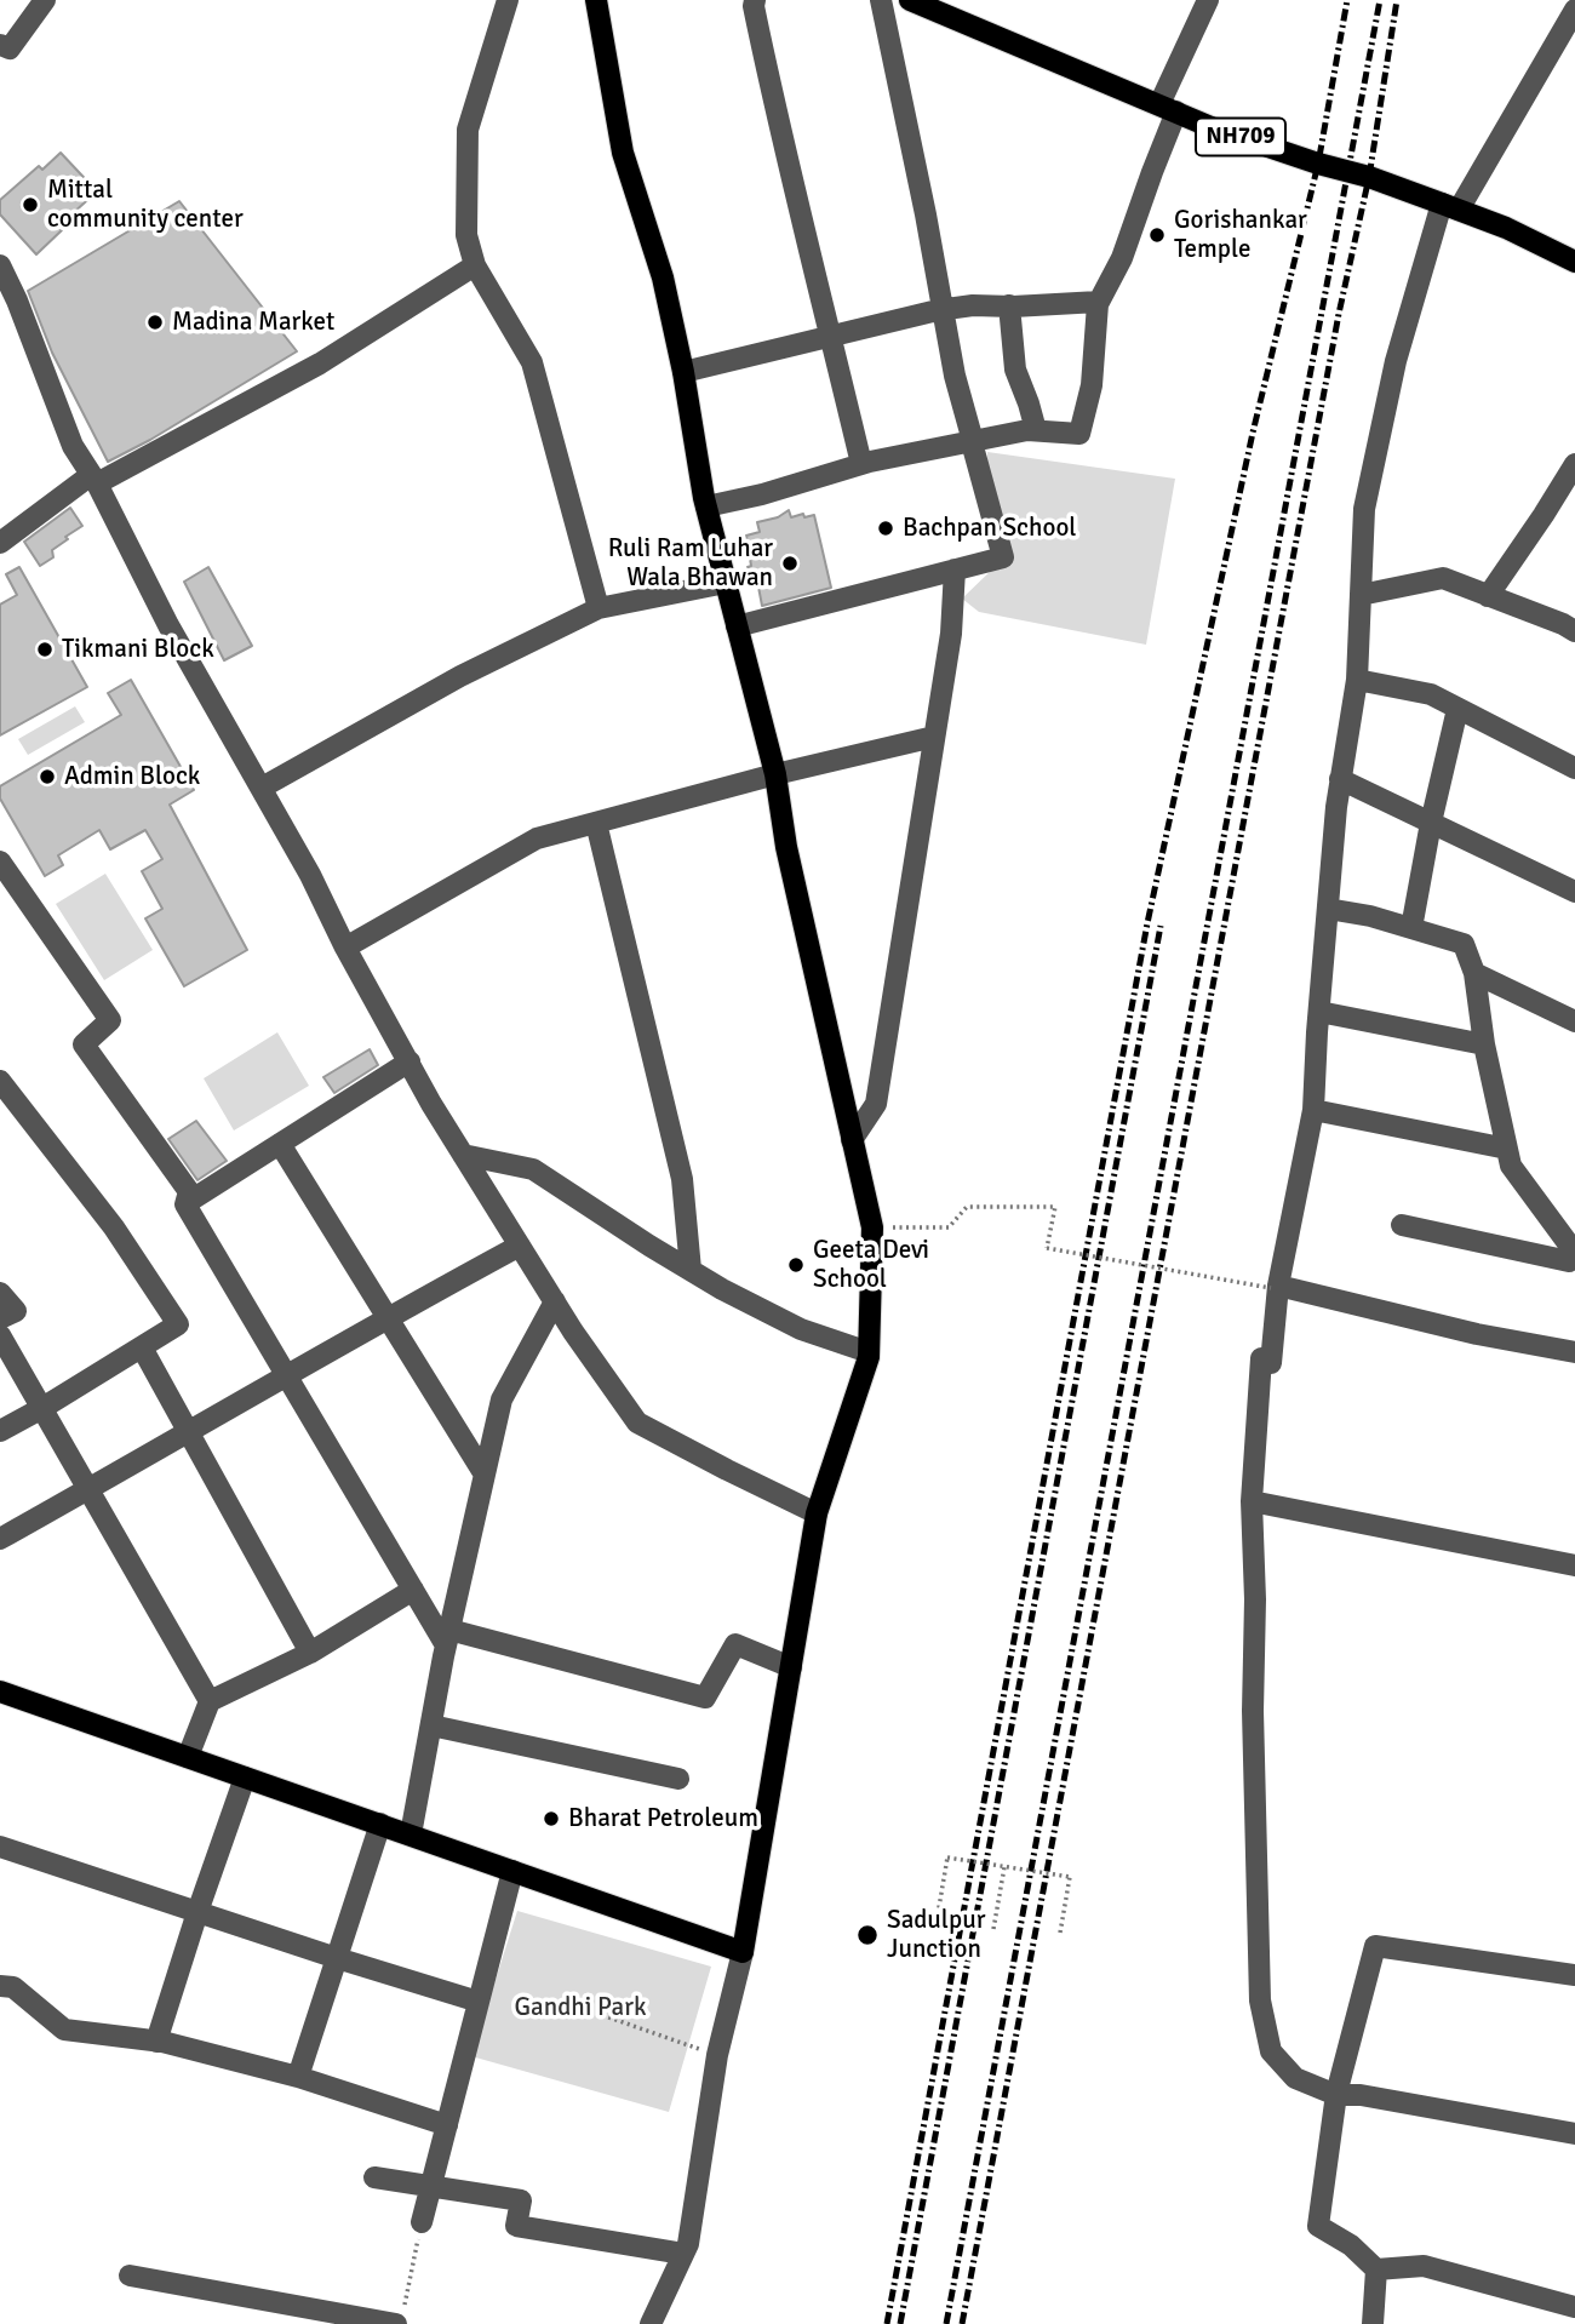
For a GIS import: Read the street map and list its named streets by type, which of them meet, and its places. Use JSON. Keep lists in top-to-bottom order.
{
  "streets": {
    "main road": ["NH709"]
  },
  "parks": ["Gandhi Park"],
  "places": [
    "Mittal community center",
    "Gorishankar Temple",
    "Madina Market",
    "Bachpan School",
    "Ruli Ram Luhar Wala Bhawan",
    "Tikmani Block",
    "Admin Block",
    "Geeta Devi School",
    "Bharat Petroleum",
    "Sadulpur Junction"
  ]
}
